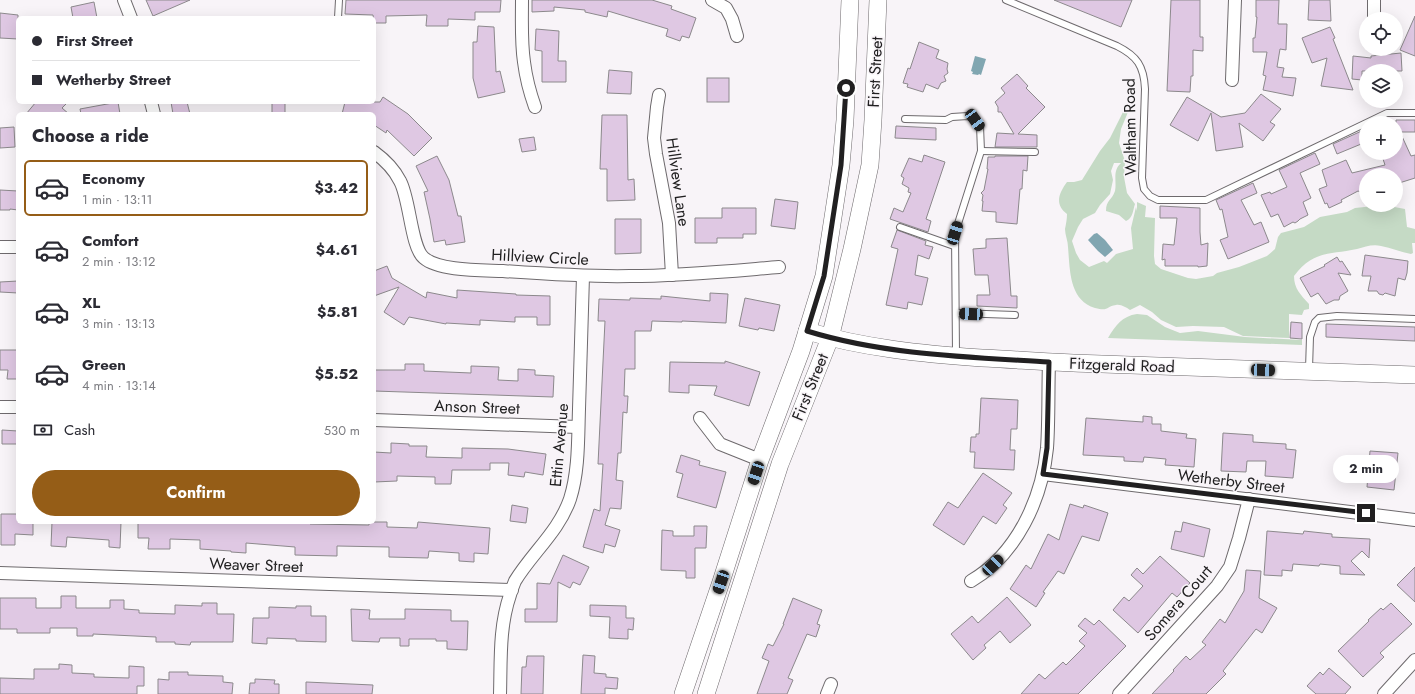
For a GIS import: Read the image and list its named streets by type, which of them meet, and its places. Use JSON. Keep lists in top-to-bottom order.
{
  "streets": {
    "main road": ["First Street", "Fitzgerald Road"],
    "street": [
      "Hillview Lane",
      "Hillview Circle",
      "Anson Street",
      "Ettin Avenue",
      "Wetherby Street",
      "Weaver Street",
      "Somera Court"
    ],
    "lane": ["Waltham Road"]
  },
  "crossings": [
    ["First Street", "Fitzgerald Road"],
    ["Hillview Lane", "Hillview Circle"],
    ["Hillview Circle", "Ettin Avenue"],
    ["Anson Street", "Ettin Avenue"],
    ["Ettin Avenue", "Weaver Street"],
    ["Wetherby Street", "Somera Court"]
  ],
  "page": {
    "map_buttons": ["+", "−"],
    "banner": ["First Street", "Wetherby Street"],
    "heading": "Choose a ride",
    "list": [
      {
        "name": "Economy",
        "note": "1 min · 13:11",
        "value": "$3.42"
      },
      {
        "name": "Comfort",
        "note": "2 min · 13:12",
        "value": "$4.61"
      },
      {
        "name": "XL",
        "note": "3 min · 13:13",
        "value": "$5.81"
      },
      {
        "name": "Green",
        "note": "4 min · 13:14",
        "value": "$5.52"
      }
    ],
    "pay": ["Cash", "530 m"],
    "bubble": "2 min",
    "buttons": "Confirm"
  }
}
